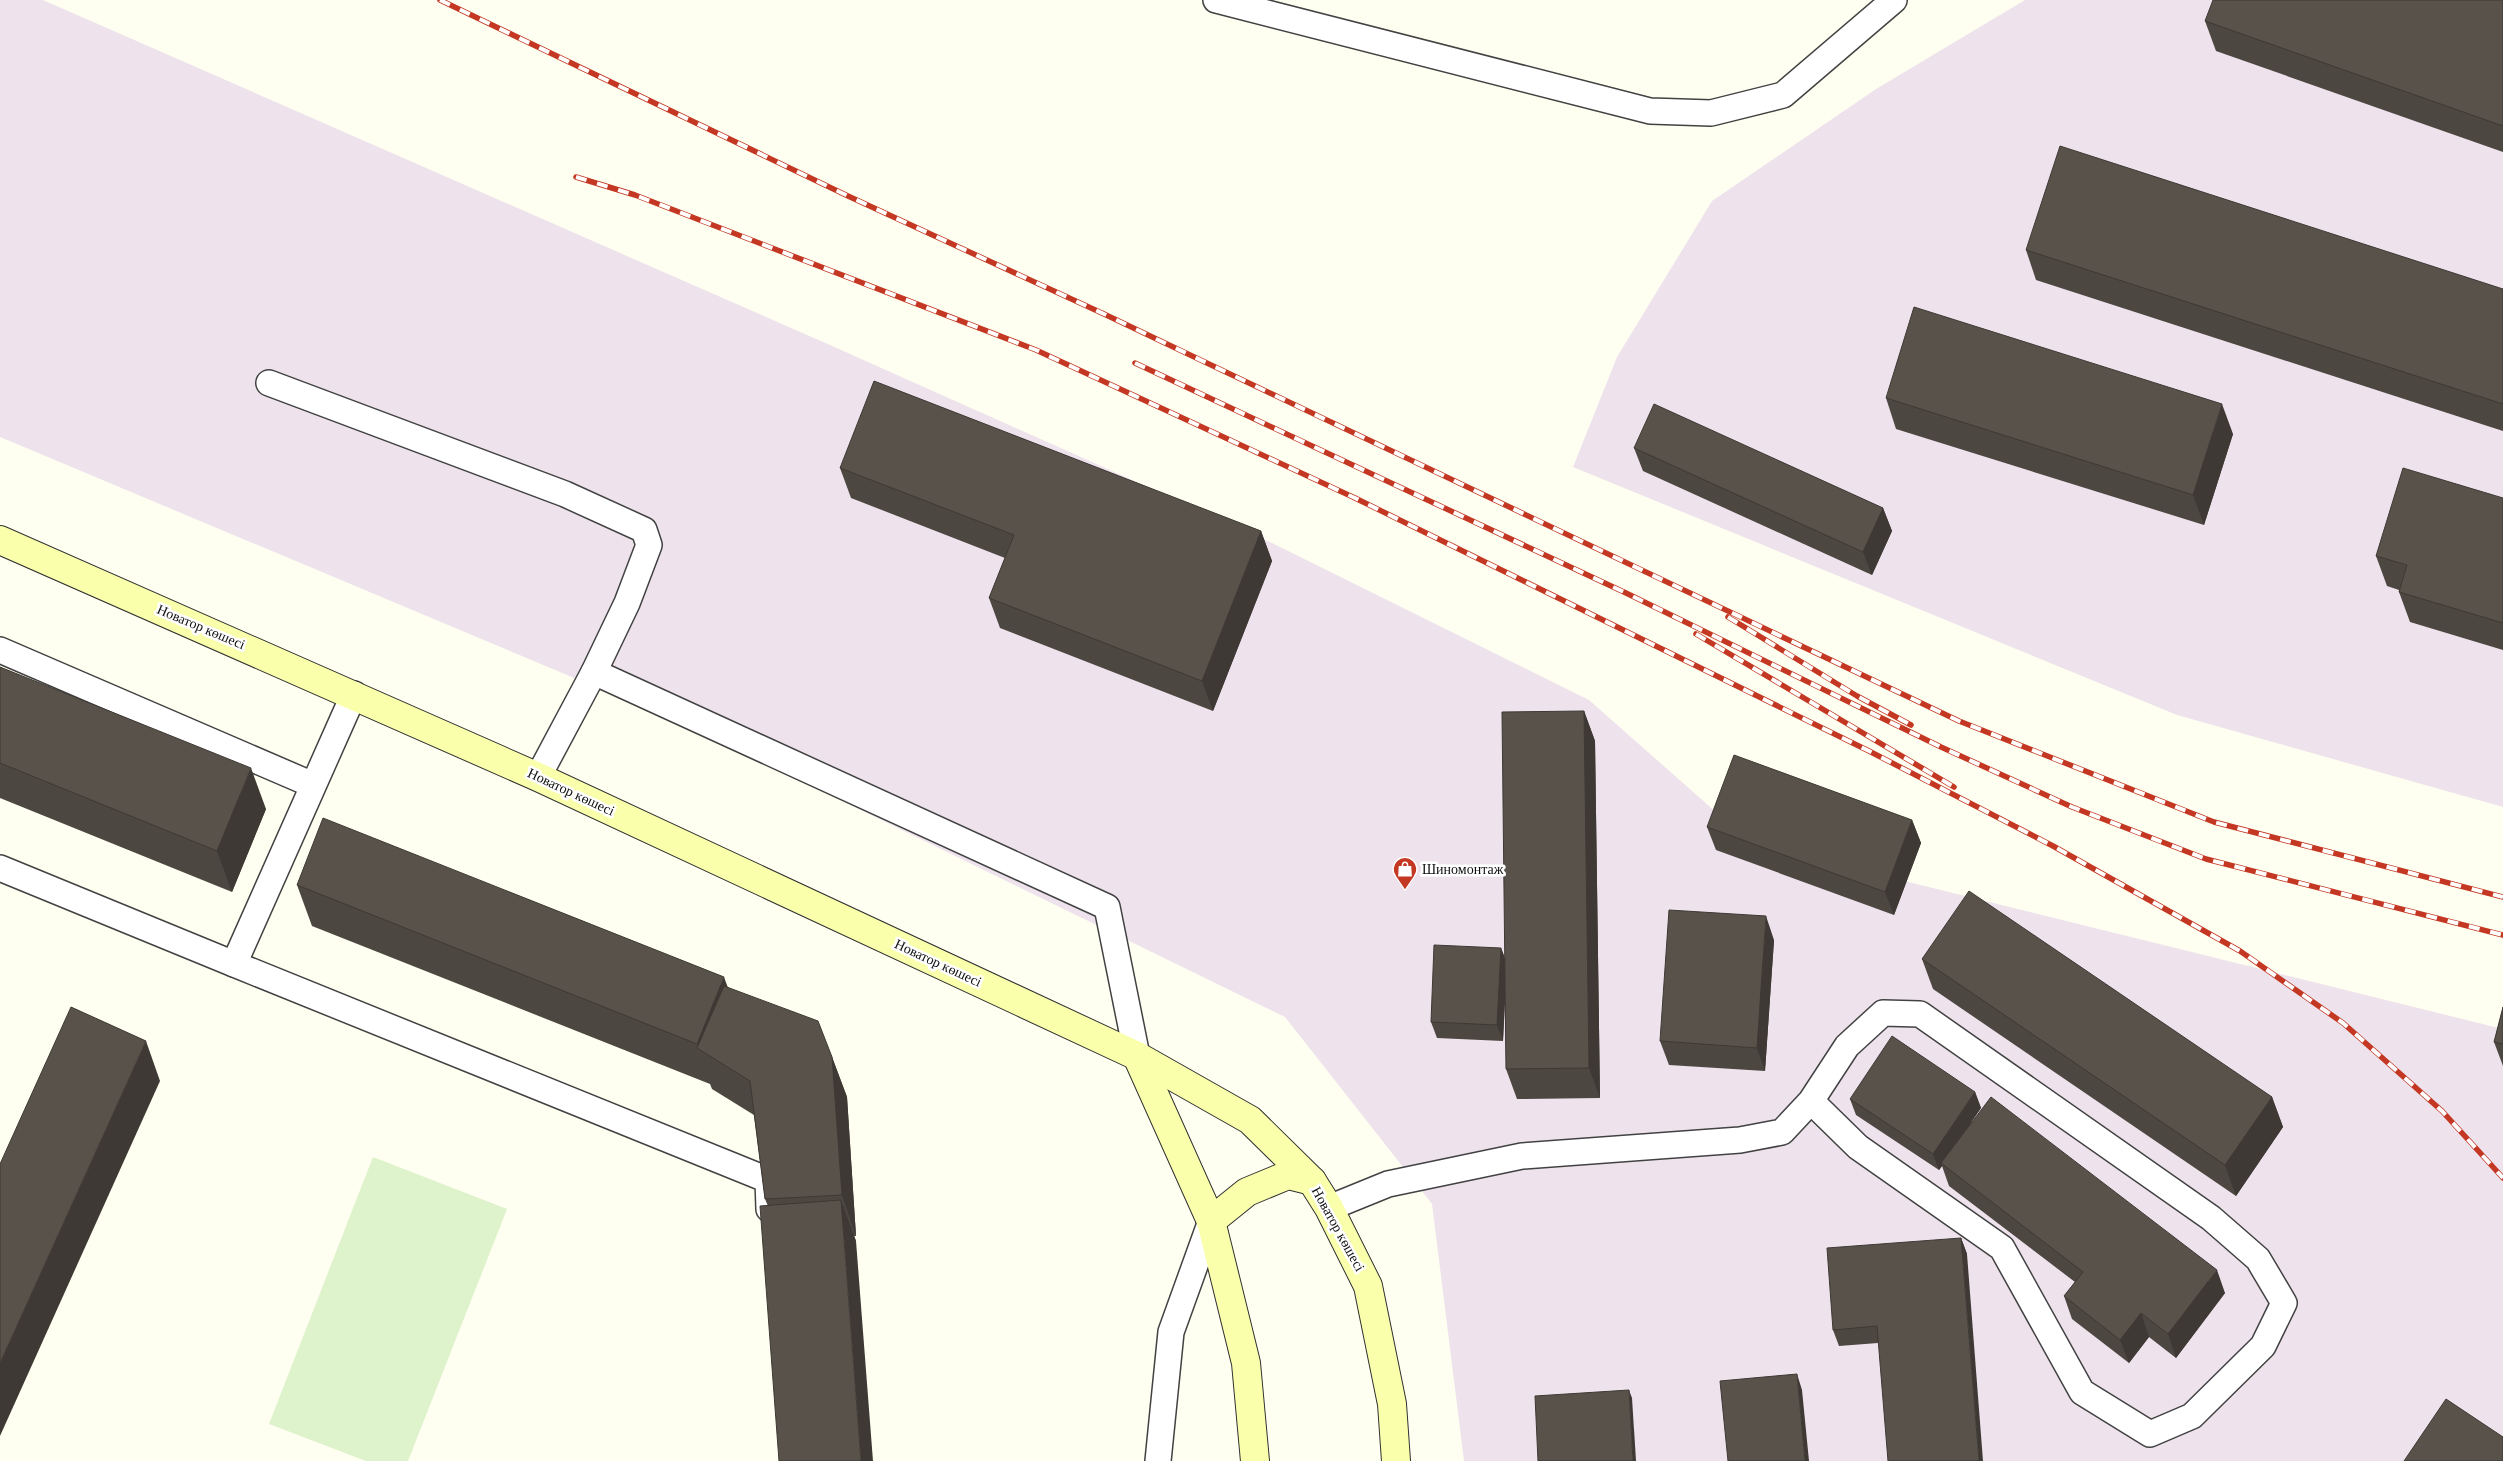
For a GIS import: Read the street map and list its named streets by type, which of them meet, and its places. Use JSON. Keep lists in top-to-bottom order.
{
  "streets": {
    "main road": ["Новатор көшесі"]
  },
  "places": {
    "shop": ["Шиномонтаж"]
  }
}
